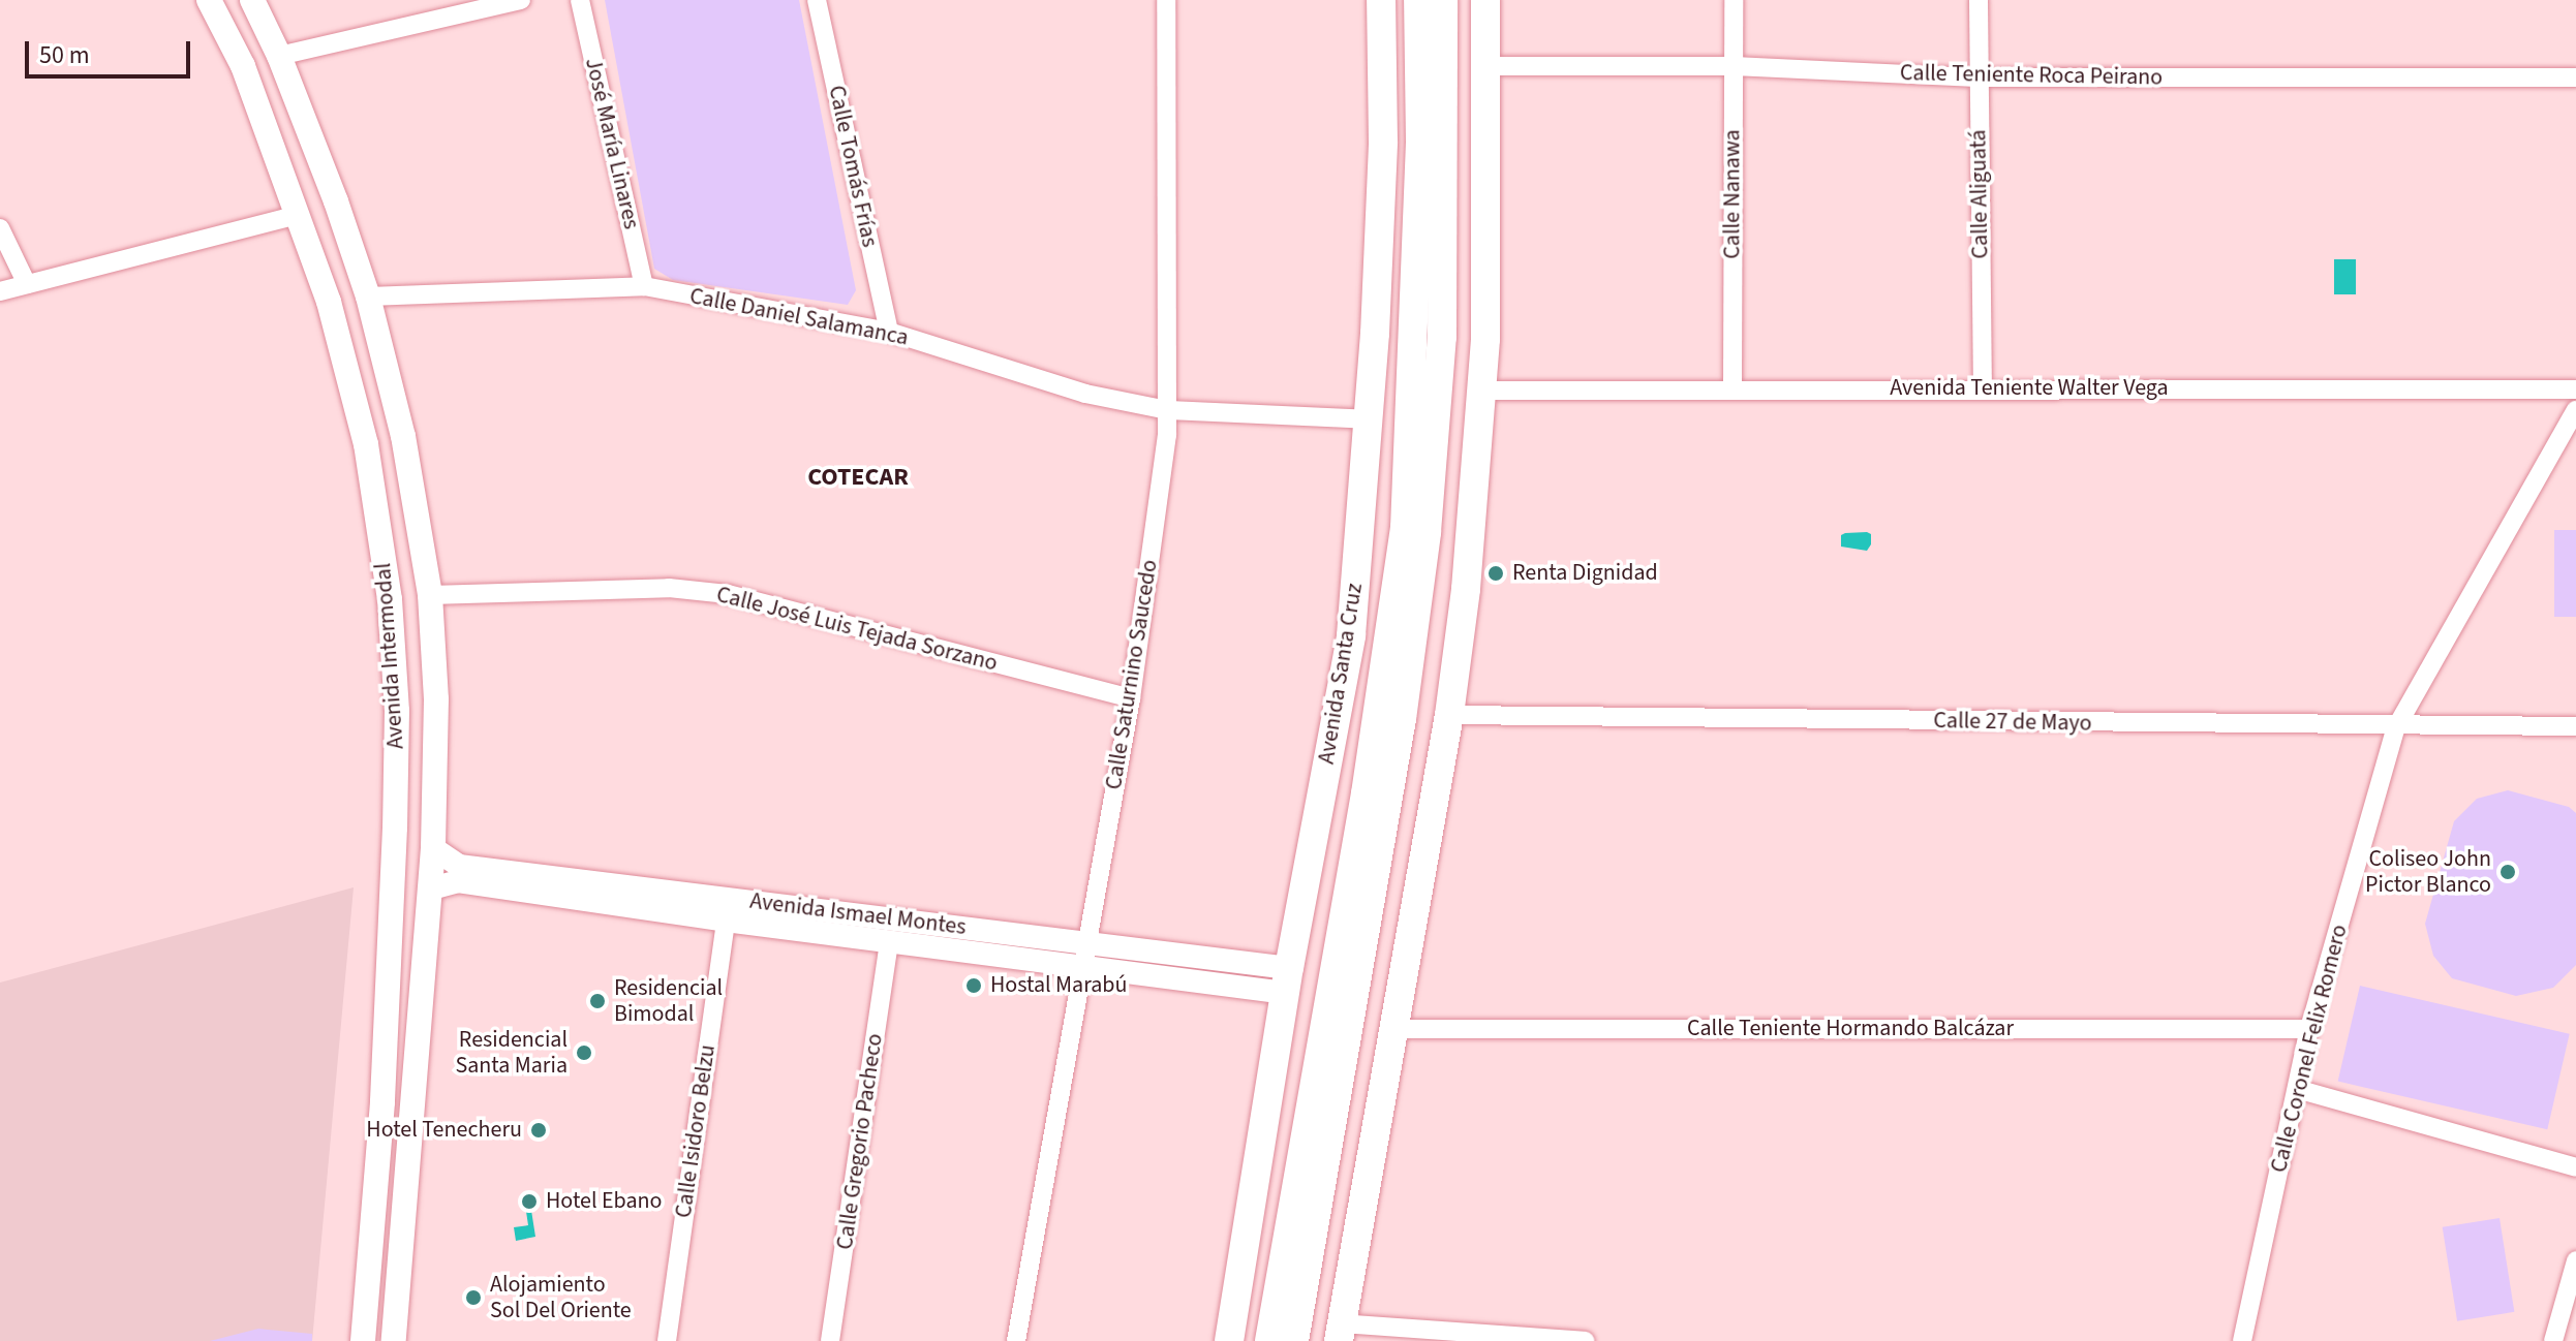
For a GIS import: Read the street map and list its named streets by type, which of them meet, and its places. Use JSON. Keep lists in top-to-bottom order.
{
  "streets": {
    "main road": ["Avenida Intermodal", "Avenida Santa Cruz"],
    "street": [
      "Calle Teniente Roca Peirano",
      "José María Linares",
      "Calle Tomás Frías",
      "Calle Nanawa",
      "Calle Aliguatá",
      "Calle Daniel Salamanca",
      "Avenida Teniente Walter Vega",
      "Calle José Luis Tejada Sorzano",
      "Calle Saturnino Saucedo",
      "Calle 27 de Mayo",
      "Avenida Ismael Montes",
      "Calle Teniente Hormando Balcázar",
      "Calle Coronel Felix Romero",
      "Calle Isidoro Belzu",
      "Calle Gregorio Pacheco"
    ]
  },
  "crossings": [
    ["Calle Teniente Roca Peirano", "Calle Nanawa"],
    ["Calle Teniente Roca Peirano", "Calle Aliguatá"],
    ["José María Linares", "Calle Daniel Salamanca"],
    ["Calle Tomás Frías", "Calle Daniel Salamanca"],
    ["Calle Nanawa", "Avenida Teniente Walter Vega"],
    ["Calle Aliguatá", "Avenida Teniente Walter Vega"],
    ["Calle Daniel Salamanca", "Avenida Intermodal"],
    ["Calle Daniel Salamanca", "Avenida Santa Cruz"],
    ["Calle Daniel Salamanca", "Calle Saturnino Saucedo"],
    ["Calle José Luis Tejada Sorzano", "Avenida Intermodal"],
    ["Calle José Luis Tejada Sorzano", "Calle Saturnino Saucedo"],
    ["Avenida Intermodal", "Avenida Ismael Montes"],
    ["Avenida Santa Cruz", "Avenida Ismael Montes"],
    ["Calle Saturnino Saucedo", "Avenida Ismael Montes"],
    ["Calle 27 de Mayo", "Calle Coronel Felix Romero"],
    ["Avenida Ismael Montes", "Calle Isidoro Belzu"],
    ["Avenida Ismael Montes", "Calle Gregorio Pacheco"],
    ["Calle Teniente Hormando Balcázar", "Calle Coronel Felix Romero"]
  ],
  "districts": ["COTECAR"],
  "places": [
    "Renta Dignidad",
    "Coliseo John Pictor Blanco",
    "Hostal Marabú",
    "Residencial Bimodal",
    "Residencial Santa Maria",
    "Hotel Tenecheru",
    "Hotel Ebano",
    "Alojamiento Sol Del Oriente"
  ],
  "scale_bar": "50 m"
}
